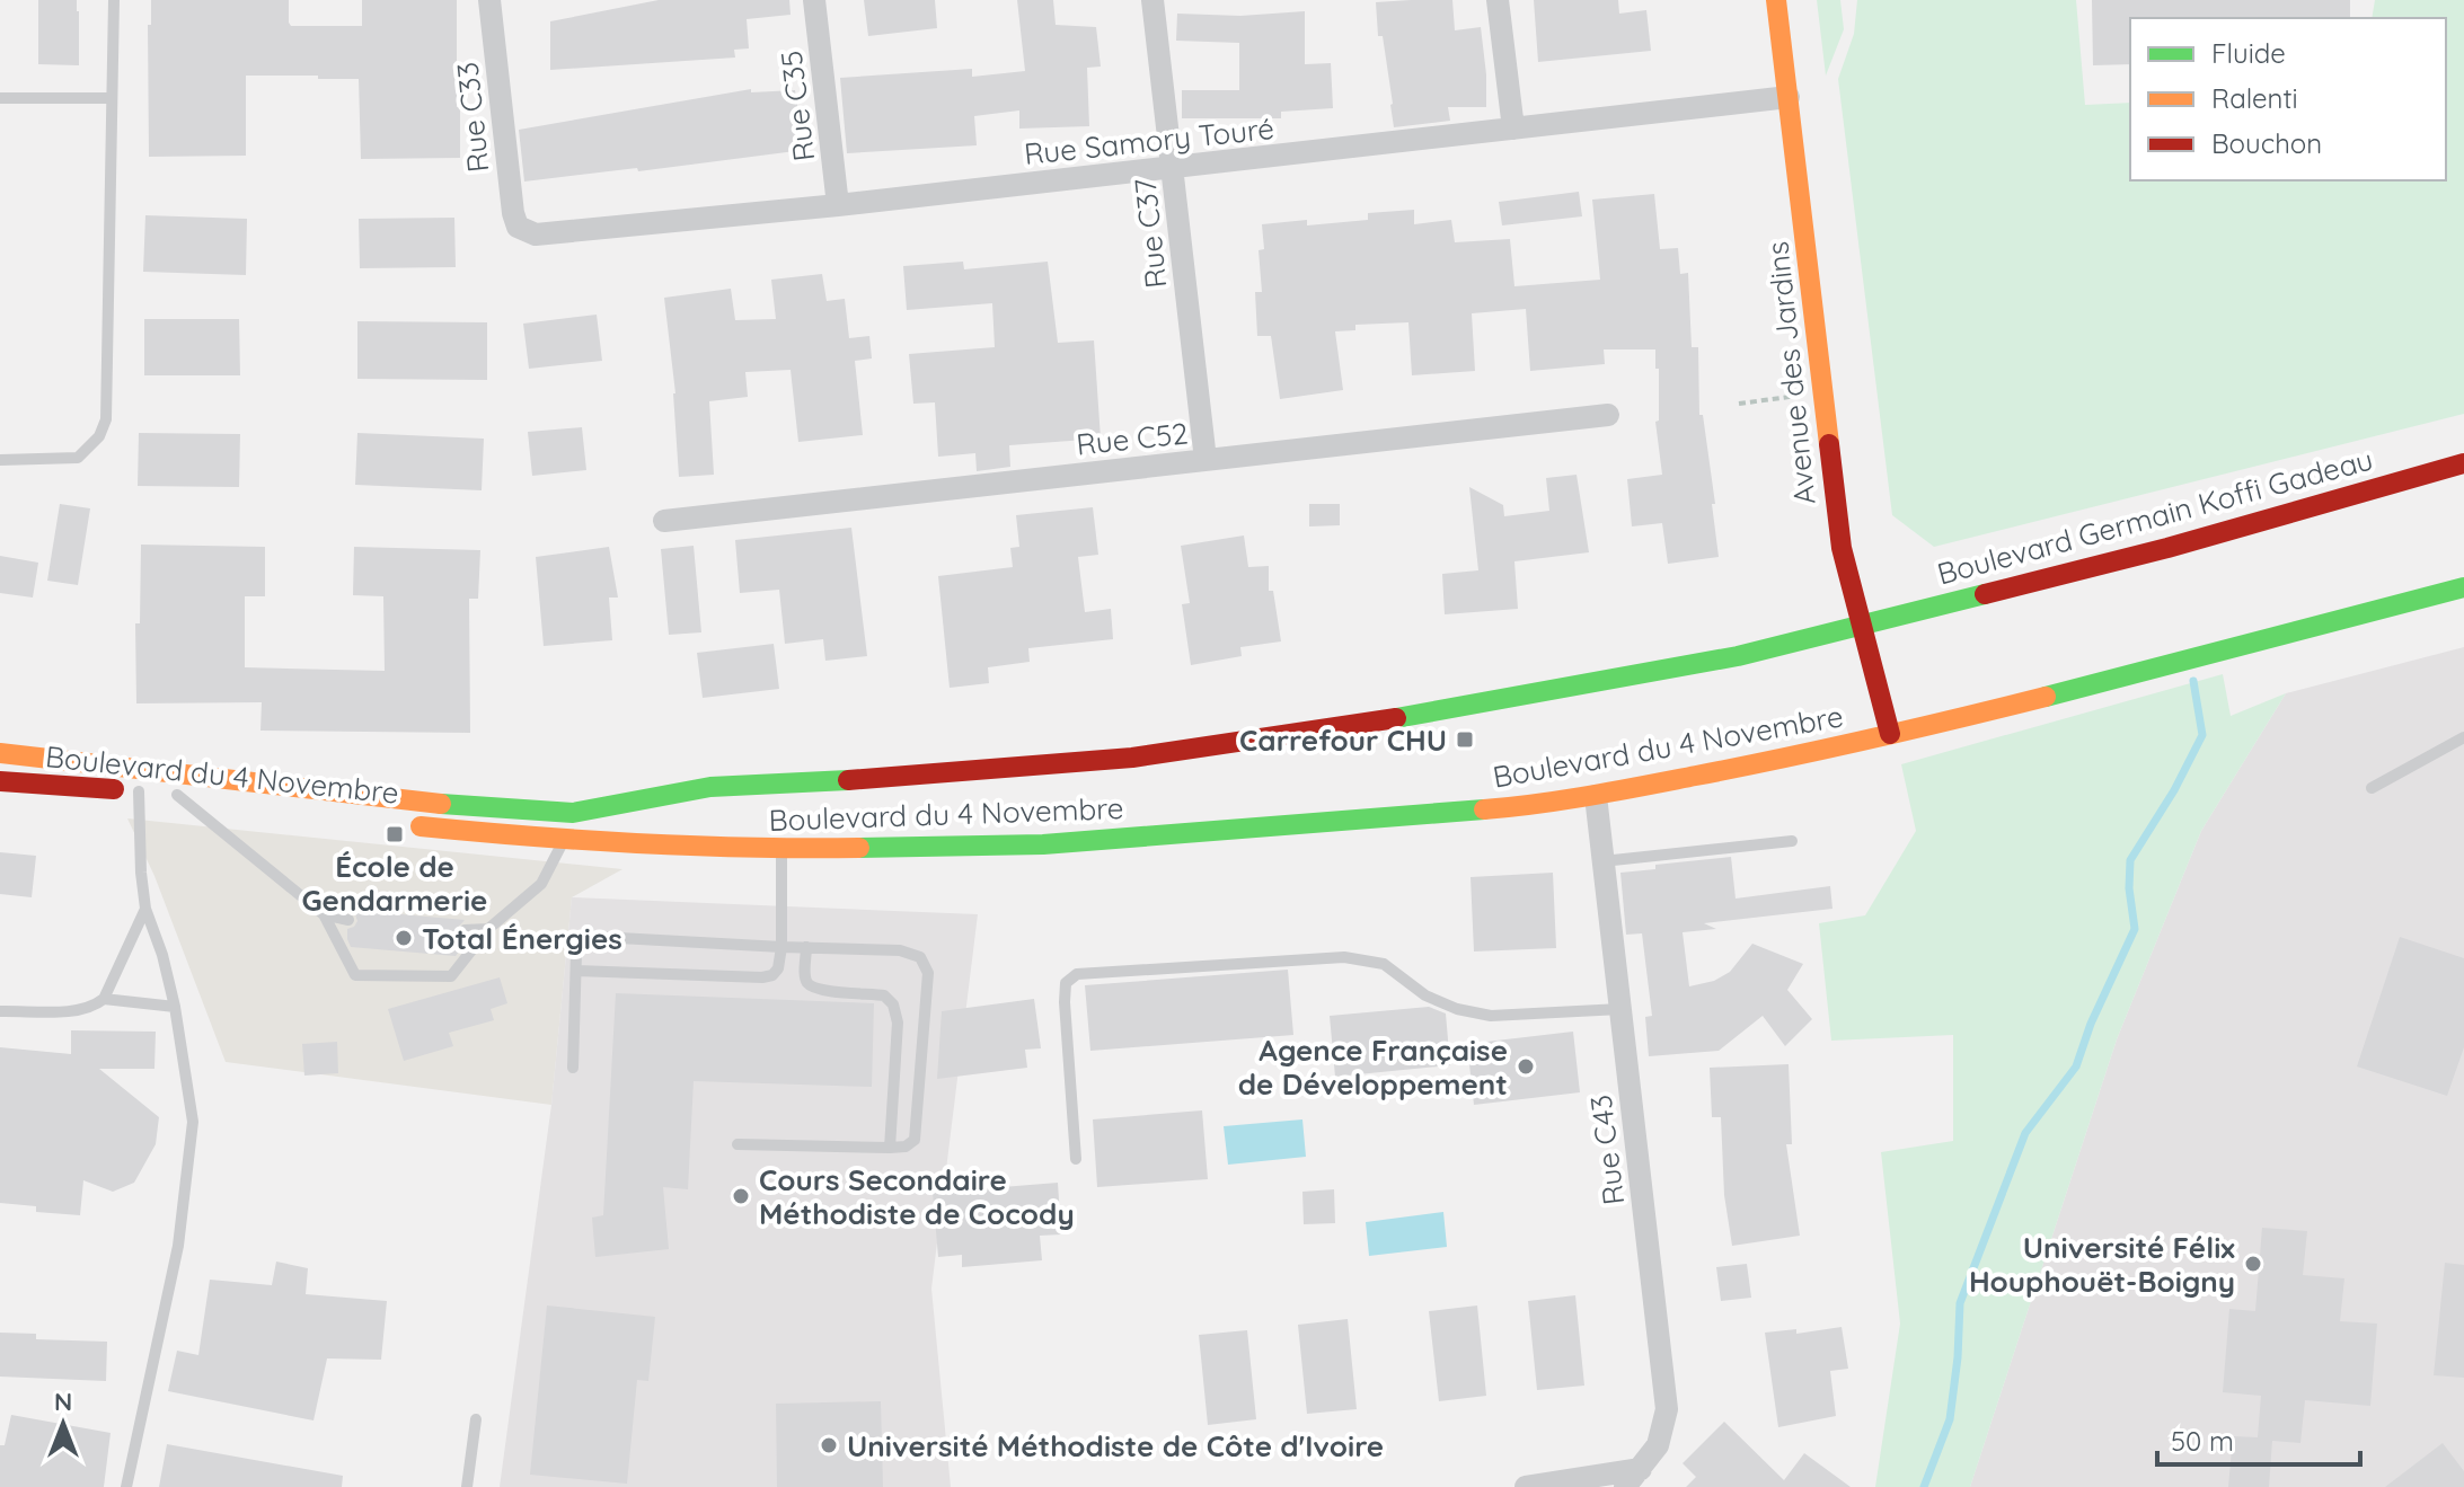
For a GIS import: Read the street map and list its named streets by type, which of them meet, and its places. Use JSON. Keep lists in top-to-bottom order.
{
  "streets": {
    "main road": ["Avenue des Jardins", "Boulevard Germain Koffi Gadeau", "Boulevard du 4 Novembre"],
    "street": [
      "Rue C35",
      "Rue C33",
      "Rue Samory Touré",
      "Rue C37",
      "Rue C52",
      "Rue C43"
    ]
  },
  "crossings": [
    ["Rue C35", "Rue Samory Touré"],
    ["Rue C33", "Rue Samory Touré"],
    ["Rue Samory Touré", "Rue C37"],
    ["Rue Samory Touré", "Avenue des Jardins"],
    ["Rue C37", "Rue C52"],
    ["Avenue des Jardins", "Boulevard Germain Koffi Gadeau"],
    ["Avenue des Jardins", "Boulevard du 4 Novembre"],
    ["Boulevard Germain Koffi Gadeau", "Boulevard du 4 Novembre"],
    ["Boulevard du 4 Novembre", "Rue C43"]
  ],
  "places": {
    "transit": ["Carrefour CHU", "École de Gendarmerie"],
    "other": [
      "Total Énergies",
      "Agence Française de Développement",
      "Cours Secondaire Méthodiste de Cocody",
      "Université Félix Houphouët-Boigny",
      "Université Méthodiste de Côte d'Ivoire"
    ]
  },
  "legend": ["Fluide", "Ralenti", "Bouchon"],
  "scale_bar": "50 m",
  "north": "top"
}
